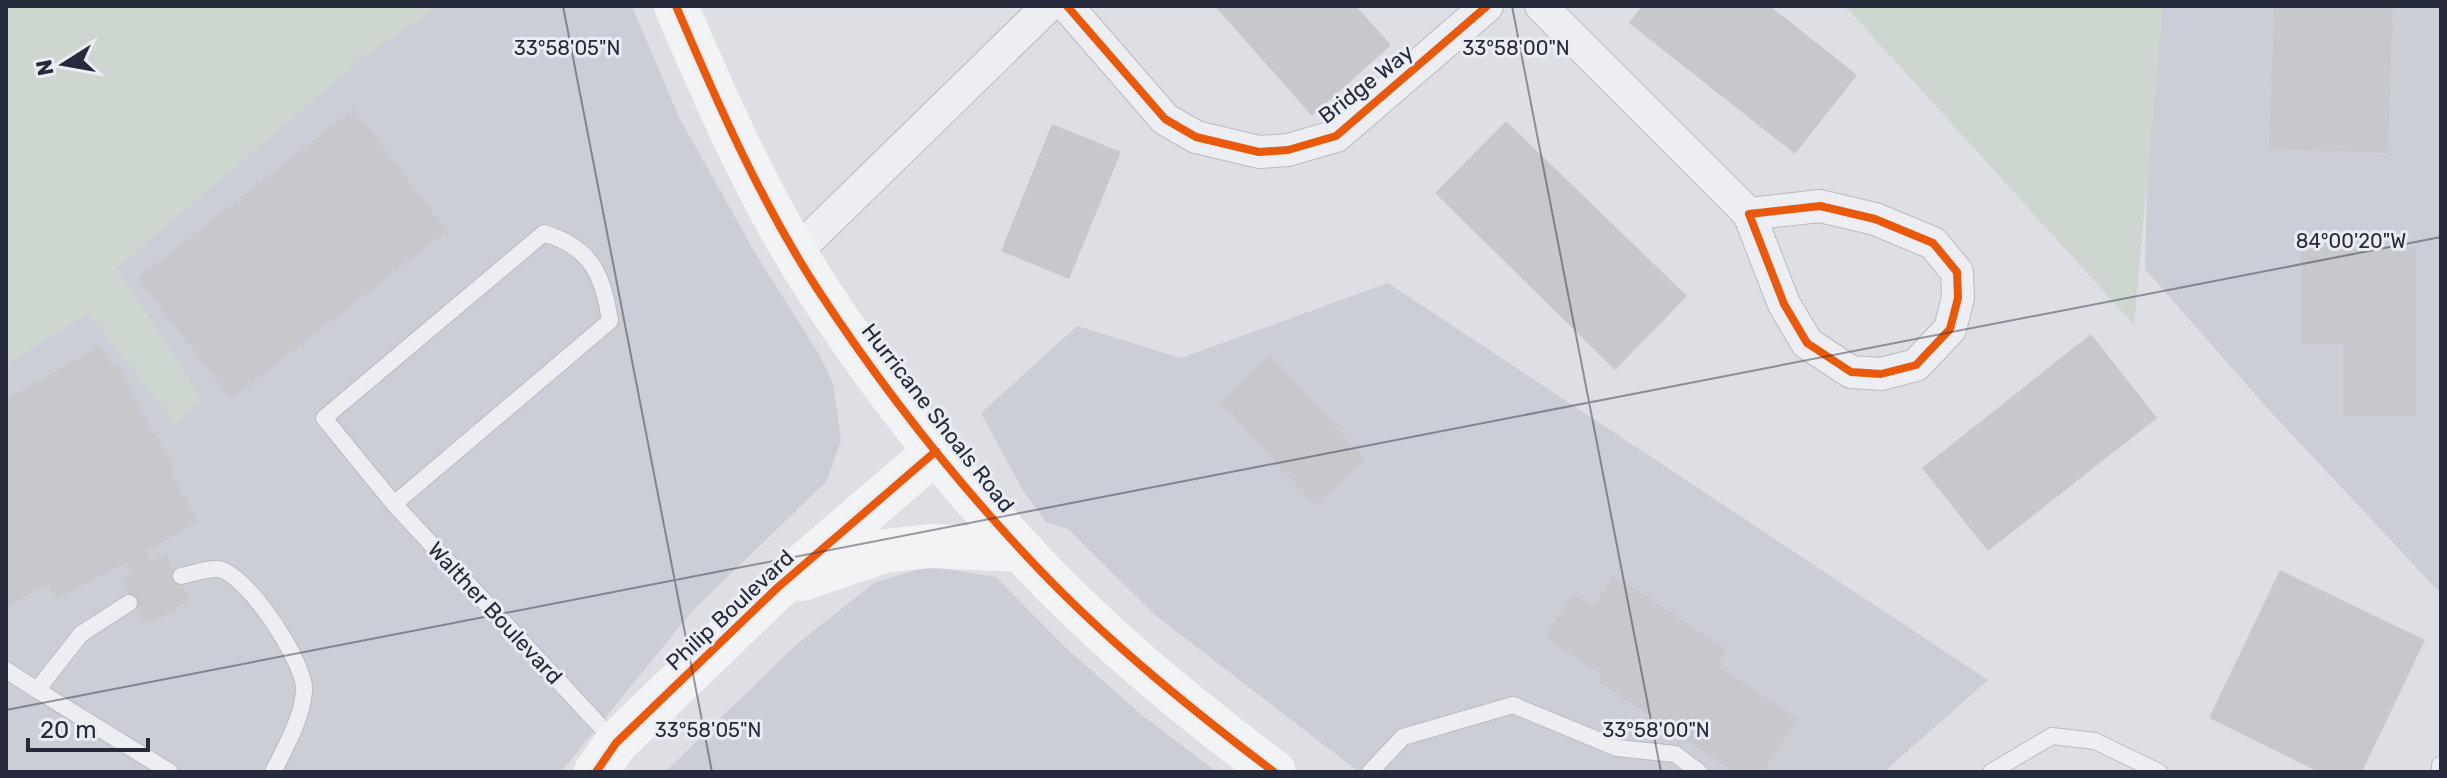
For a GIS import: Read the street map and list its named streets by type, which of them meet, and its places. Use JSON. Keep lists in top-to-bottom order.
{
  "streets": {
    "street": ["Bridge Way", "Hurricane Shoals Road", "Philip Boulevard"],
    "lane": ["Walther Boulevard"]
  },
  "crossings": [
    ["Hurricane Shoals Road", "Philip Boulevard"],
    ["Philip Boulevard", "Walther Boulevard"]
  ],
  "scale_bar": "20 m",
  "north": "left",
  "coordinates": ["33°58'05\"N", "33°58'00\"N", "84°00'20\"W"]
}
